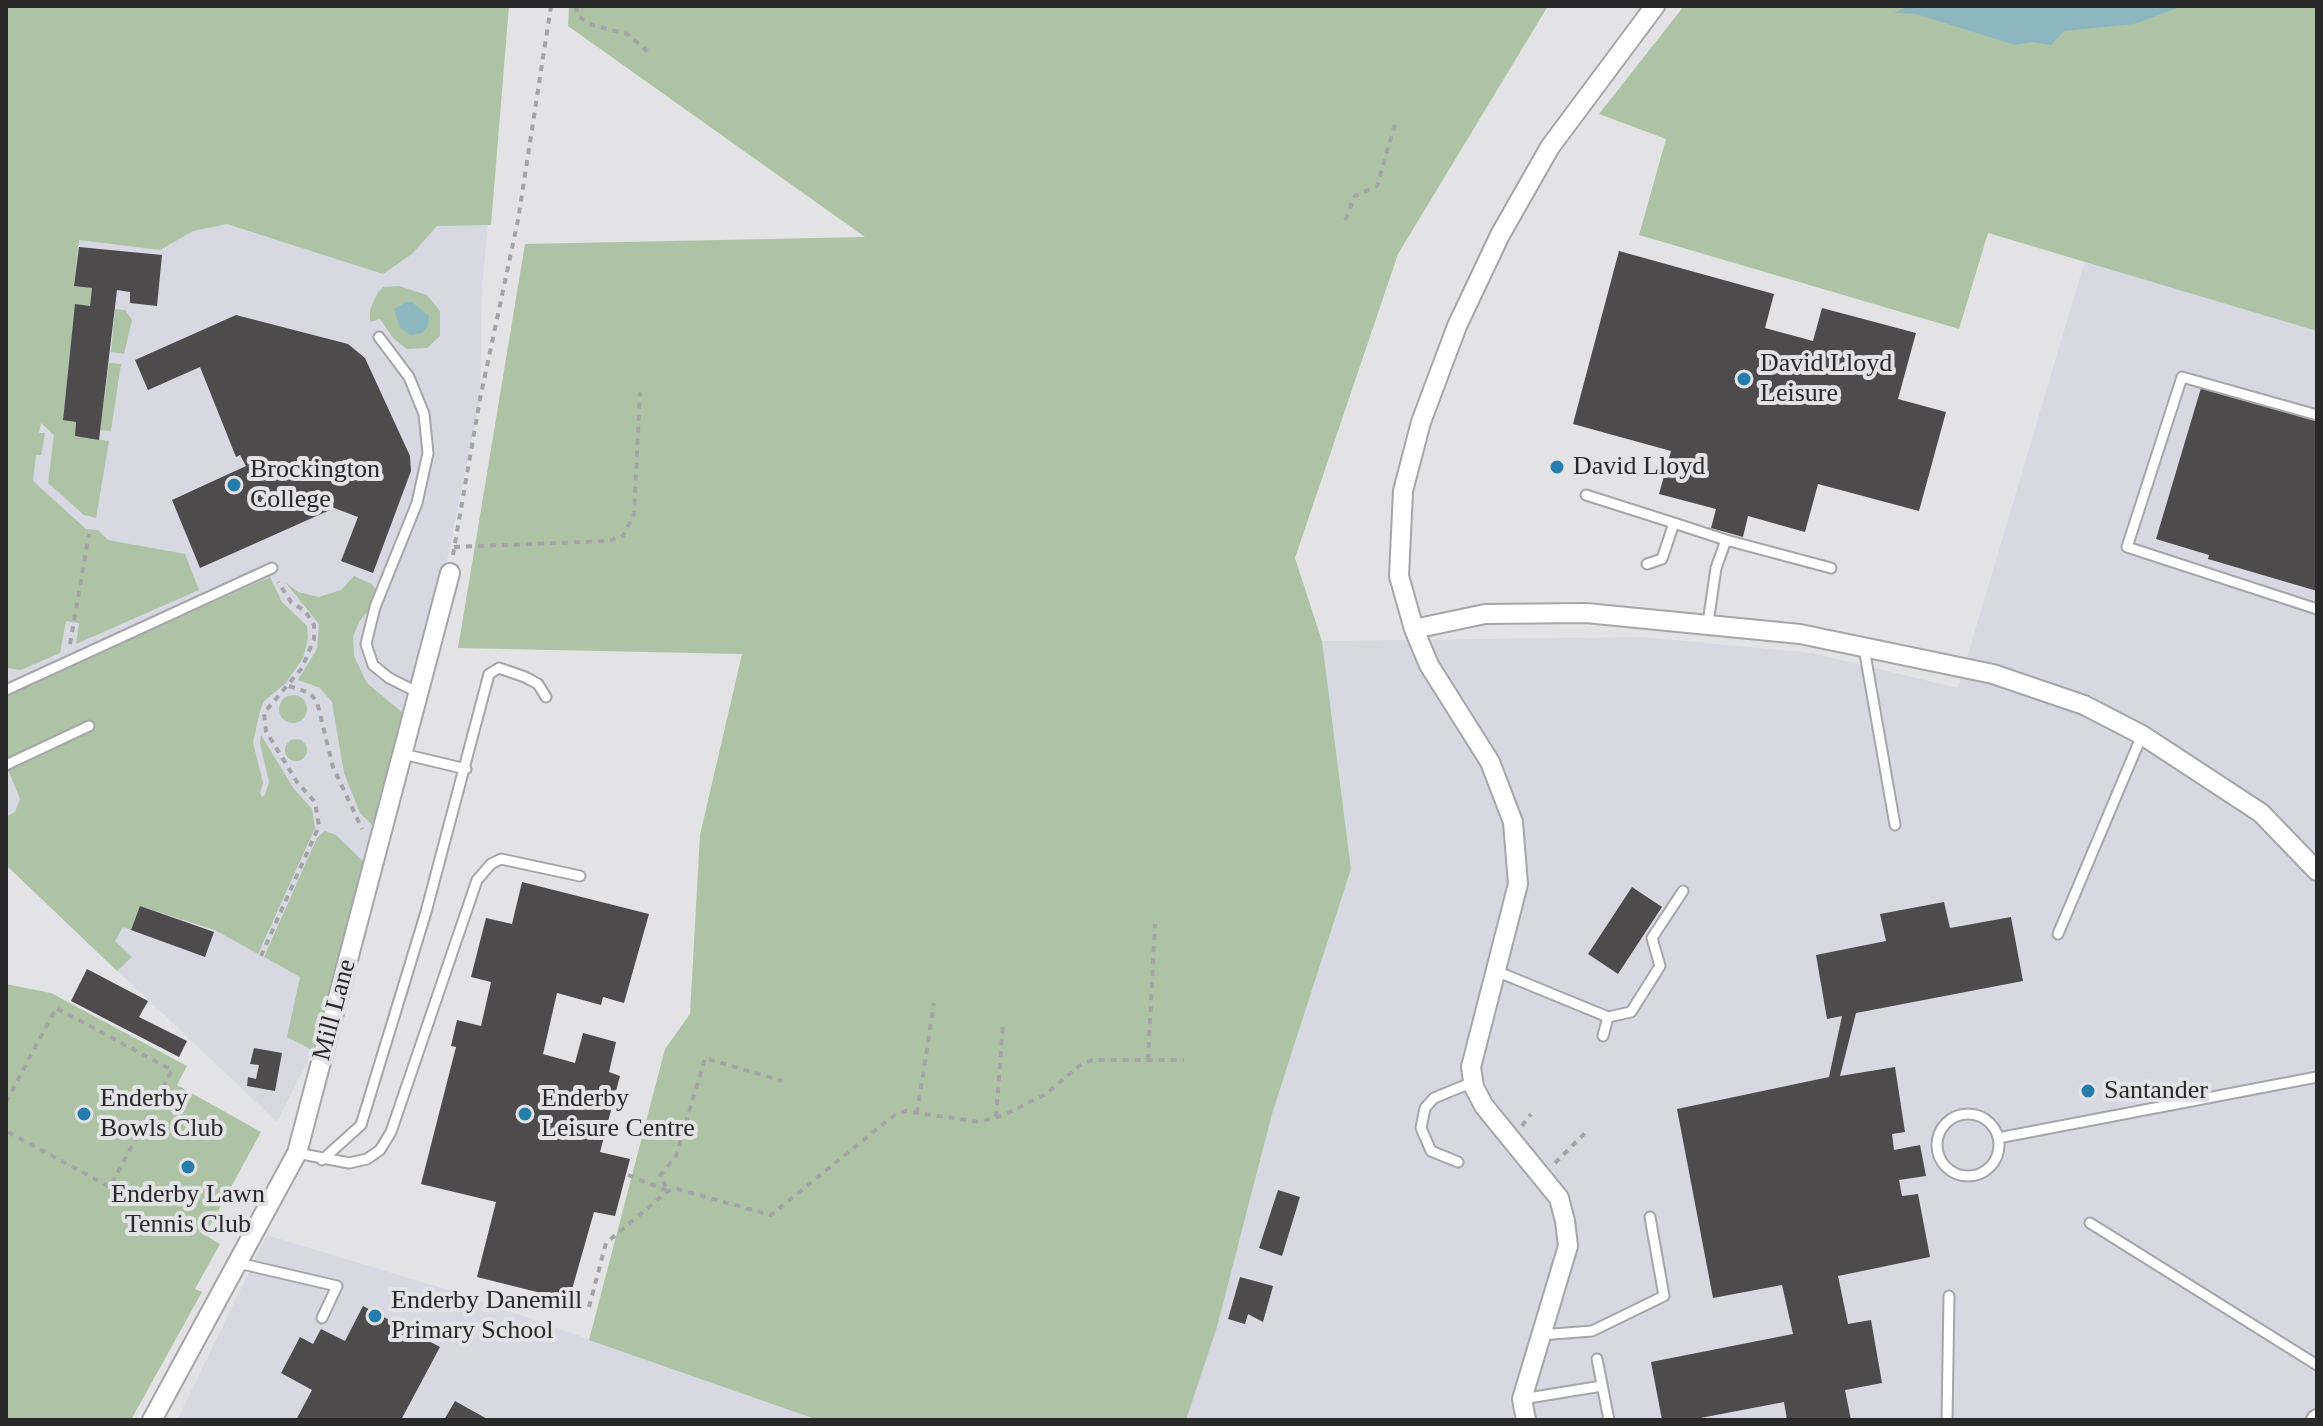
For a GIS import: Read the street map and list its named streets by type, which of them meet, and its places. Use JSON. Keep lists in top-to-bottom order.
{
  "streets": {
    "street": ["Mill Lane"]
  },
  "places": [
    "David Lloyd Leisure",
    "David Lloyd",
    "Brockington College",
    "Santander",
    "Enderby Bowls Club",
    "Enderby Leisure Centre",
    "Enderby Lawn Tennis Club",
    "Enderby Danemill Primary School"
  ]
}
